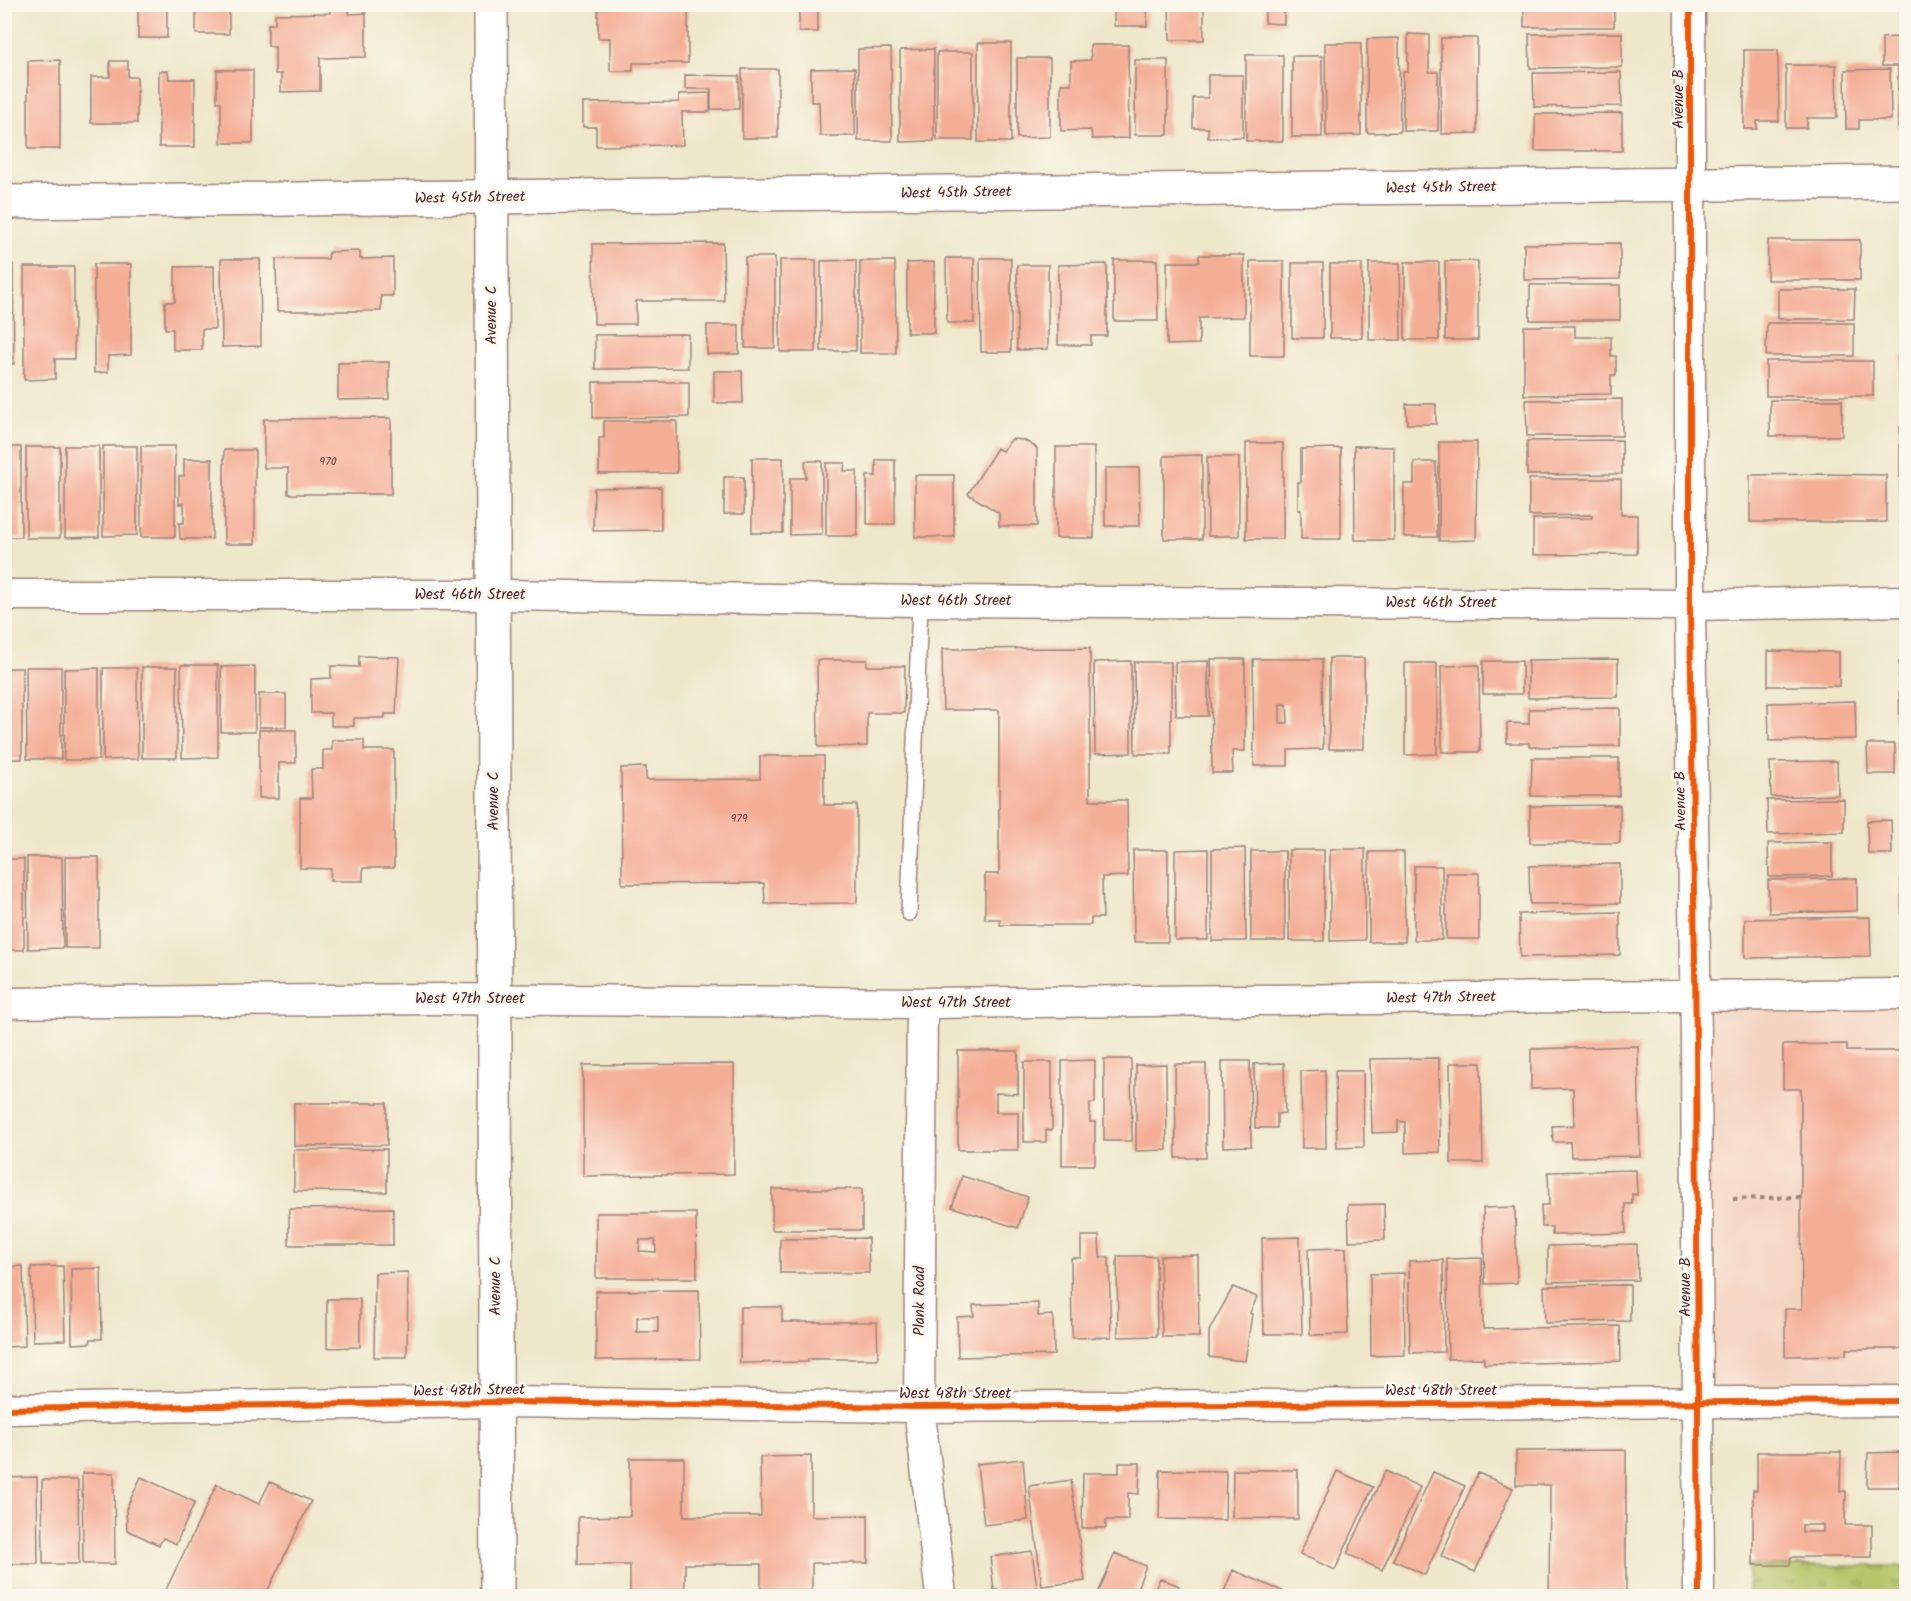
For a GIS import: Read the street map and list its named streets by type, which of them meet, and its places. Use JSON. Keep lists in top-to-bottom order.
{
  "streets": {
    "street": [
      "Avenue B",
      "West 45th Street",
      "Avenue C",
      "West 46th Street",
      "West 47th Street",
      "Plank Road",
      "West 48th Street"
    ]
  },
  "crossings": [
    ["Avenue B", "West 45th Street"],
    ["Avenue B", "West 46th Street"],
    ["Avenue B", "West 47th Street"],
    ["Avenue B", "West 48th Street"],
    ["West 45th Street", "Avenue C"],
    ["Avenue C", "West 46th Street"],
    ["Avenue C", "West 47th Street"],
    ["Avenue C", "West 48th Street"],
    ["West 47th Street", "Plank Road"],
    ["Plank Road", "West 48th Street"]
  ],
  "house_numbers": ["970", "979"]
}
